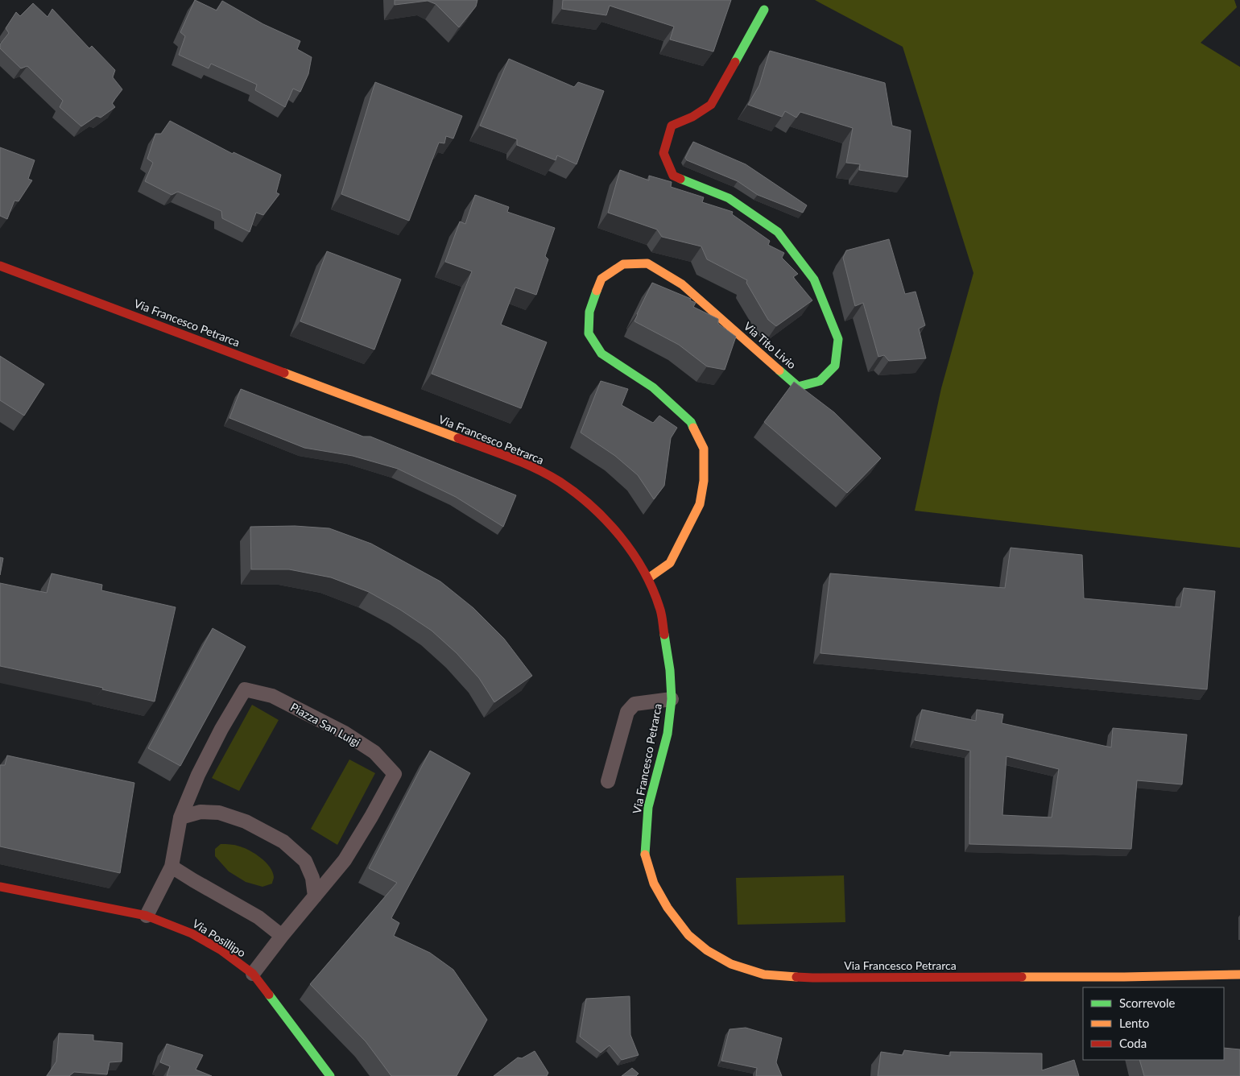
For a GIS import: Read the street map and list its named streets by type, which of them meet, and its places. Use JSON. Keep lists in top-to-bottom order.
{
  "streets": {
    "street": ["Via Francesco Petrarca", "Via Tito Livio", "Via Posillipo"],
    "lane": ["Piazza San Luigi"]
  },
  "crossings": [
    ["Via Francesco Petrarca", "Via Tito Livio"],
    ["Piazza San Luigi", "Via Posillipo"]
  ],
  "legend": ["Scorrevole", "Lento", "Coda"]
}
